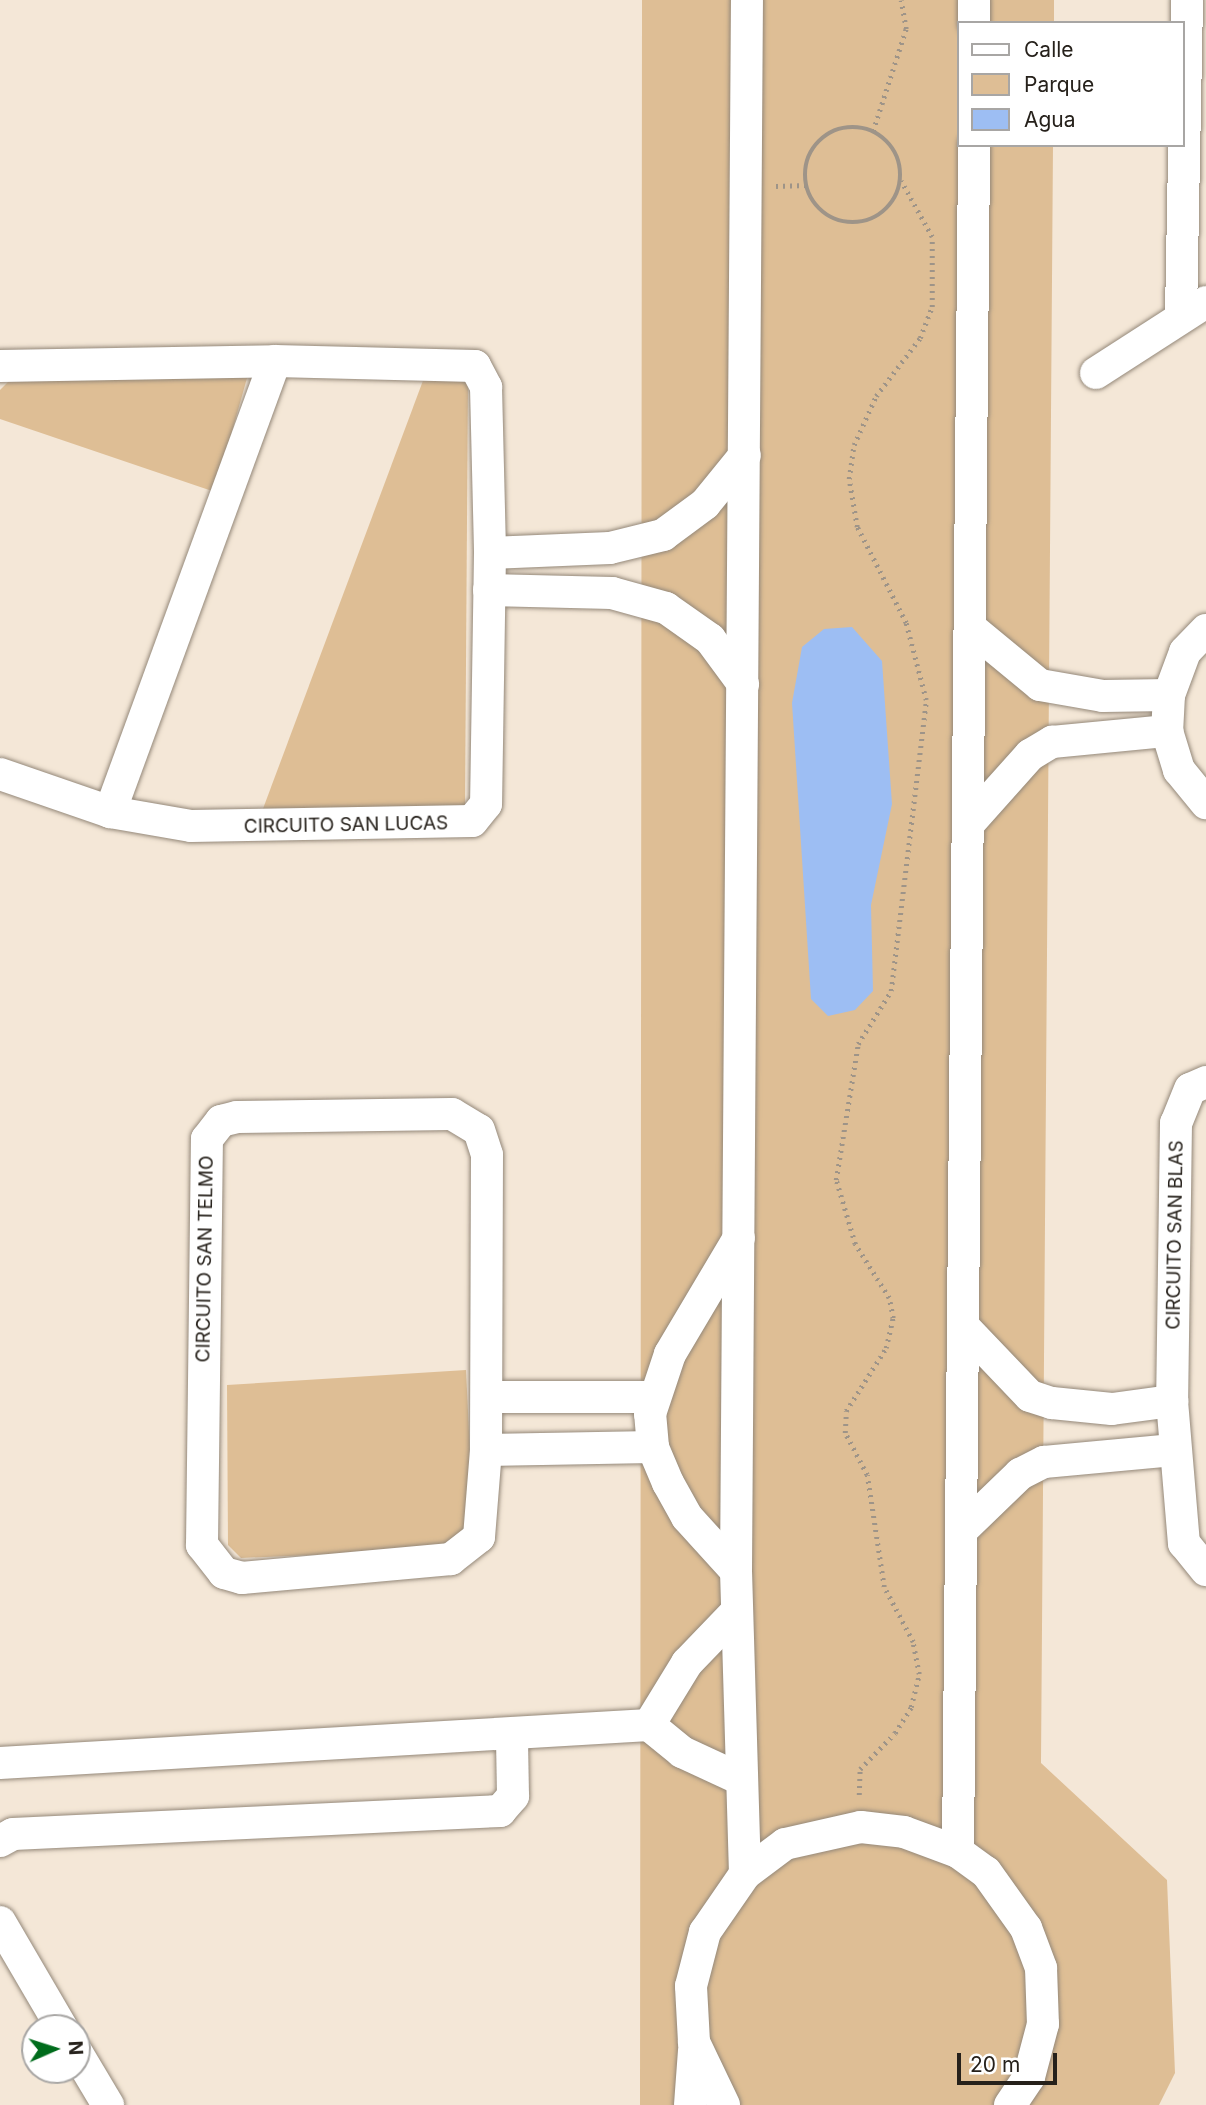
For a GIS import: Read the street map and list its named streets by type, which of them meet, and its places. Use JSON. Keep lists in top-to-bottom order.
{
  "streets": {
    "street": ["CIRCUITO SAN LUCAS", "CIRCUITO SAN BLAS", "CIRCUITO SAN TELMO"]
  },
  "legend": ["Calle", "Parque", "Agua"],
  "scale_bar": "20 m",
  "north": "right"
}
